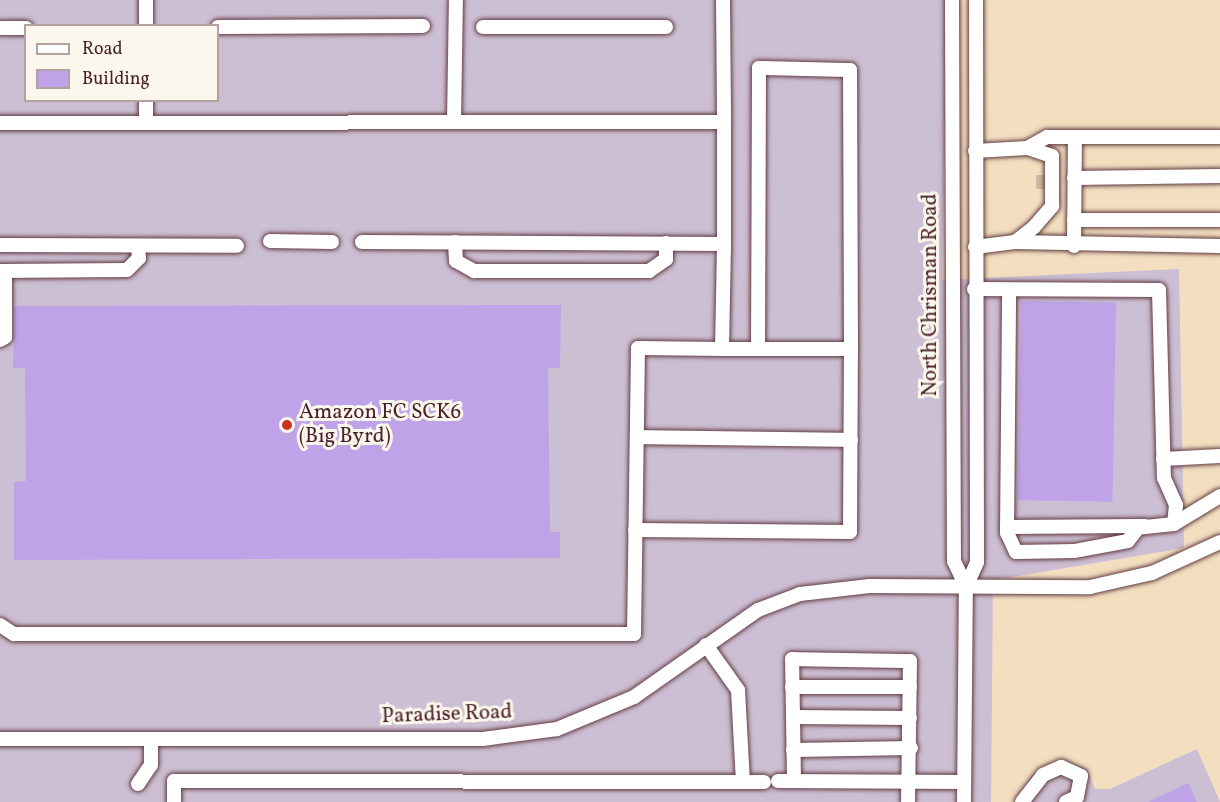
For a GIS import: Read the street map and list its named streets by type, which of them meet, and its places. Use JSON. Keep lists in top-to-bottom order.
{
  "streets": {
    "street": ["North Chrisman Road", "Paradise Road"]
  },
  "crossings": [
    ["North Chrisman Road", "Paradise Road"]
  ],
  "places": ["Amazon FC SCK6 (Big Byrd)"],
  "legend": ["Road", "Building"]
}
